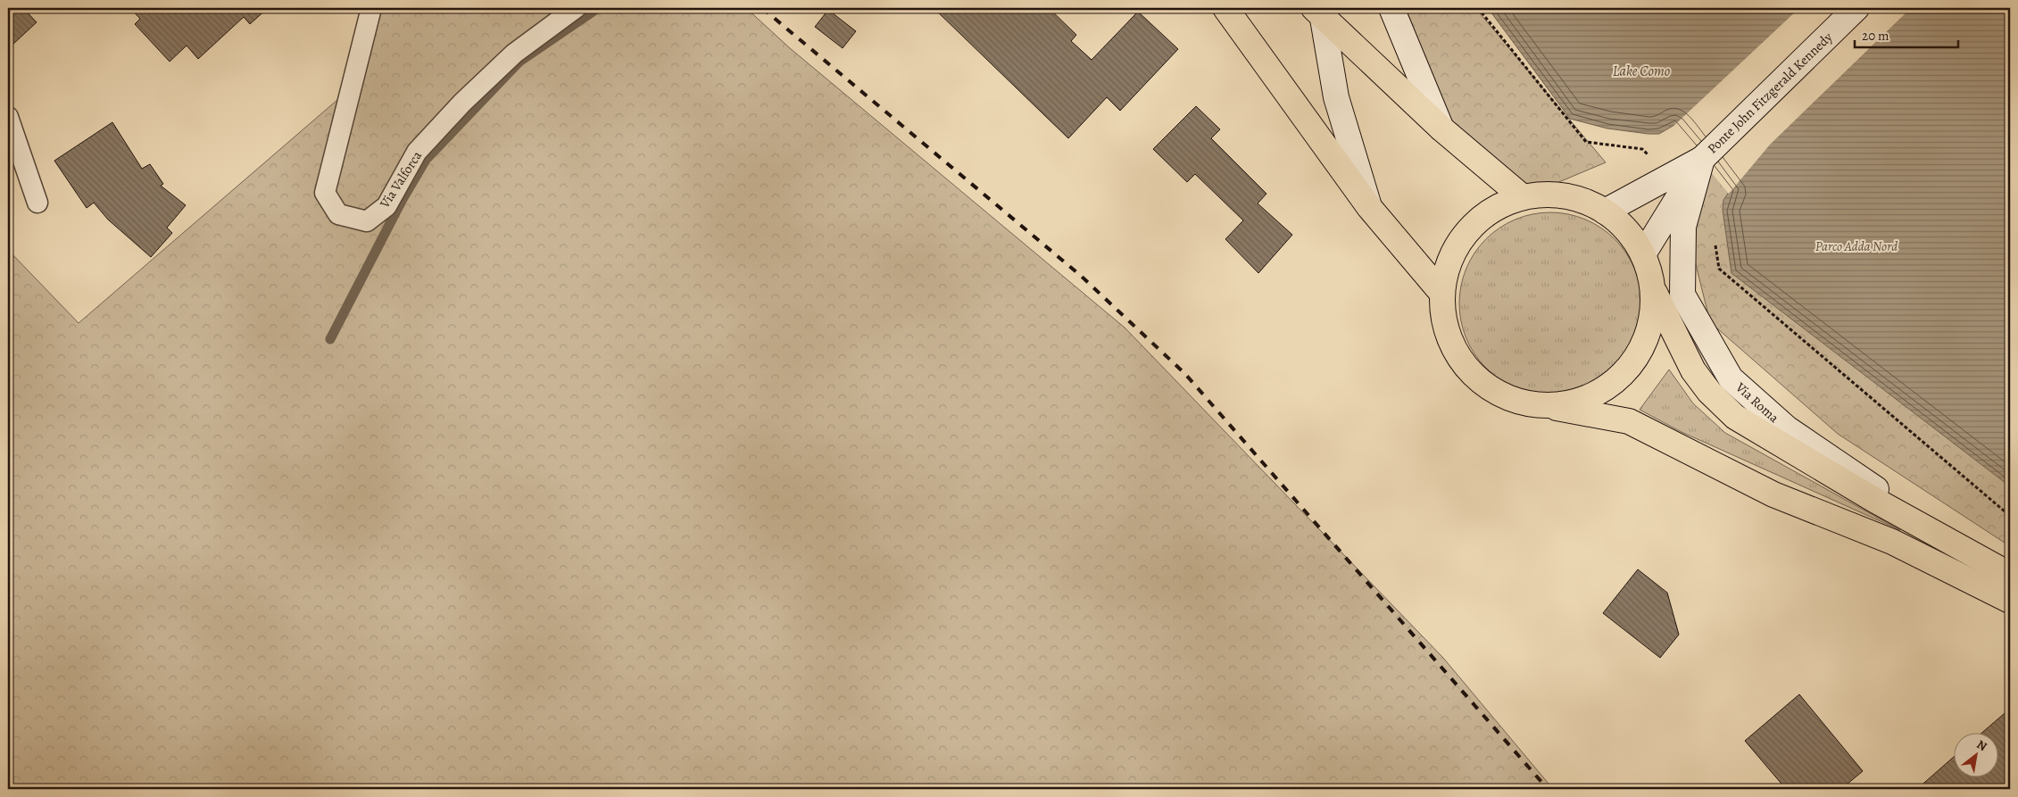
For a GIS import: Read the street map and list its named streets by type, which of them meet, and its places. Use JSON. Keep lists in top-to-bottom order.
{
  "streets": {
    "main road": ["Ponte John Fitzgerald Kennedy", "Via Roma"],
    "lane": ["Via Valforca"]
  },
  "crossings": [
    ["Ponte John Fitzgerald Kennedy", "Via Roma"]
  ],
  "water": ["Lake Como"],
  "parks": ["Parco Adda Nord"],
  "scale_bar": "20 m",
  "north": "top right"
}
